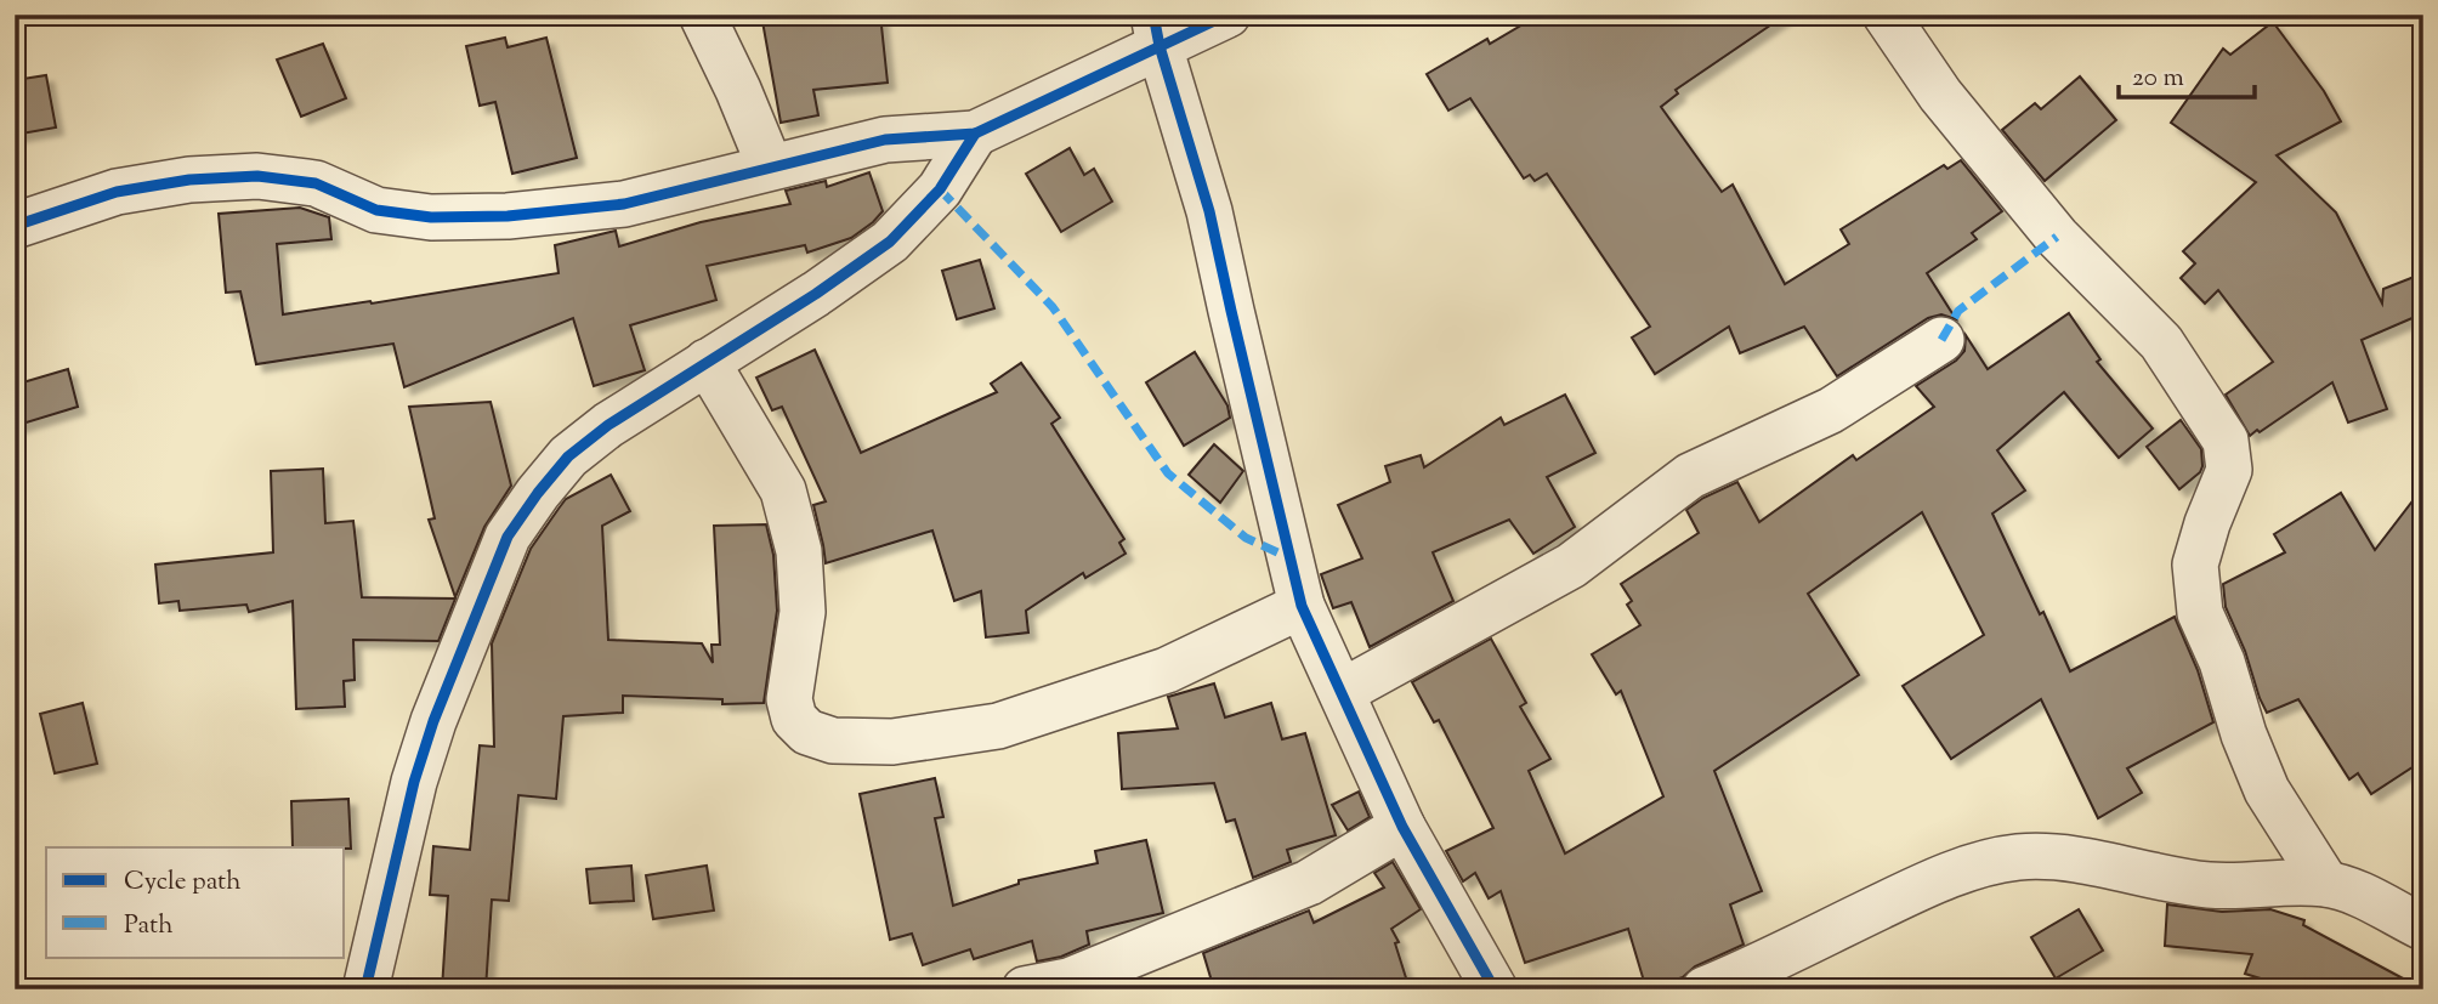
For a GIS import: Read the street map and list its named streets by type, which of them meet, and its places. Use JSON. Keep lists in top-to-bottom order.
{
  "legend": ["Cycle path", "Path"],
  "scale_bar": "20 m"
}
